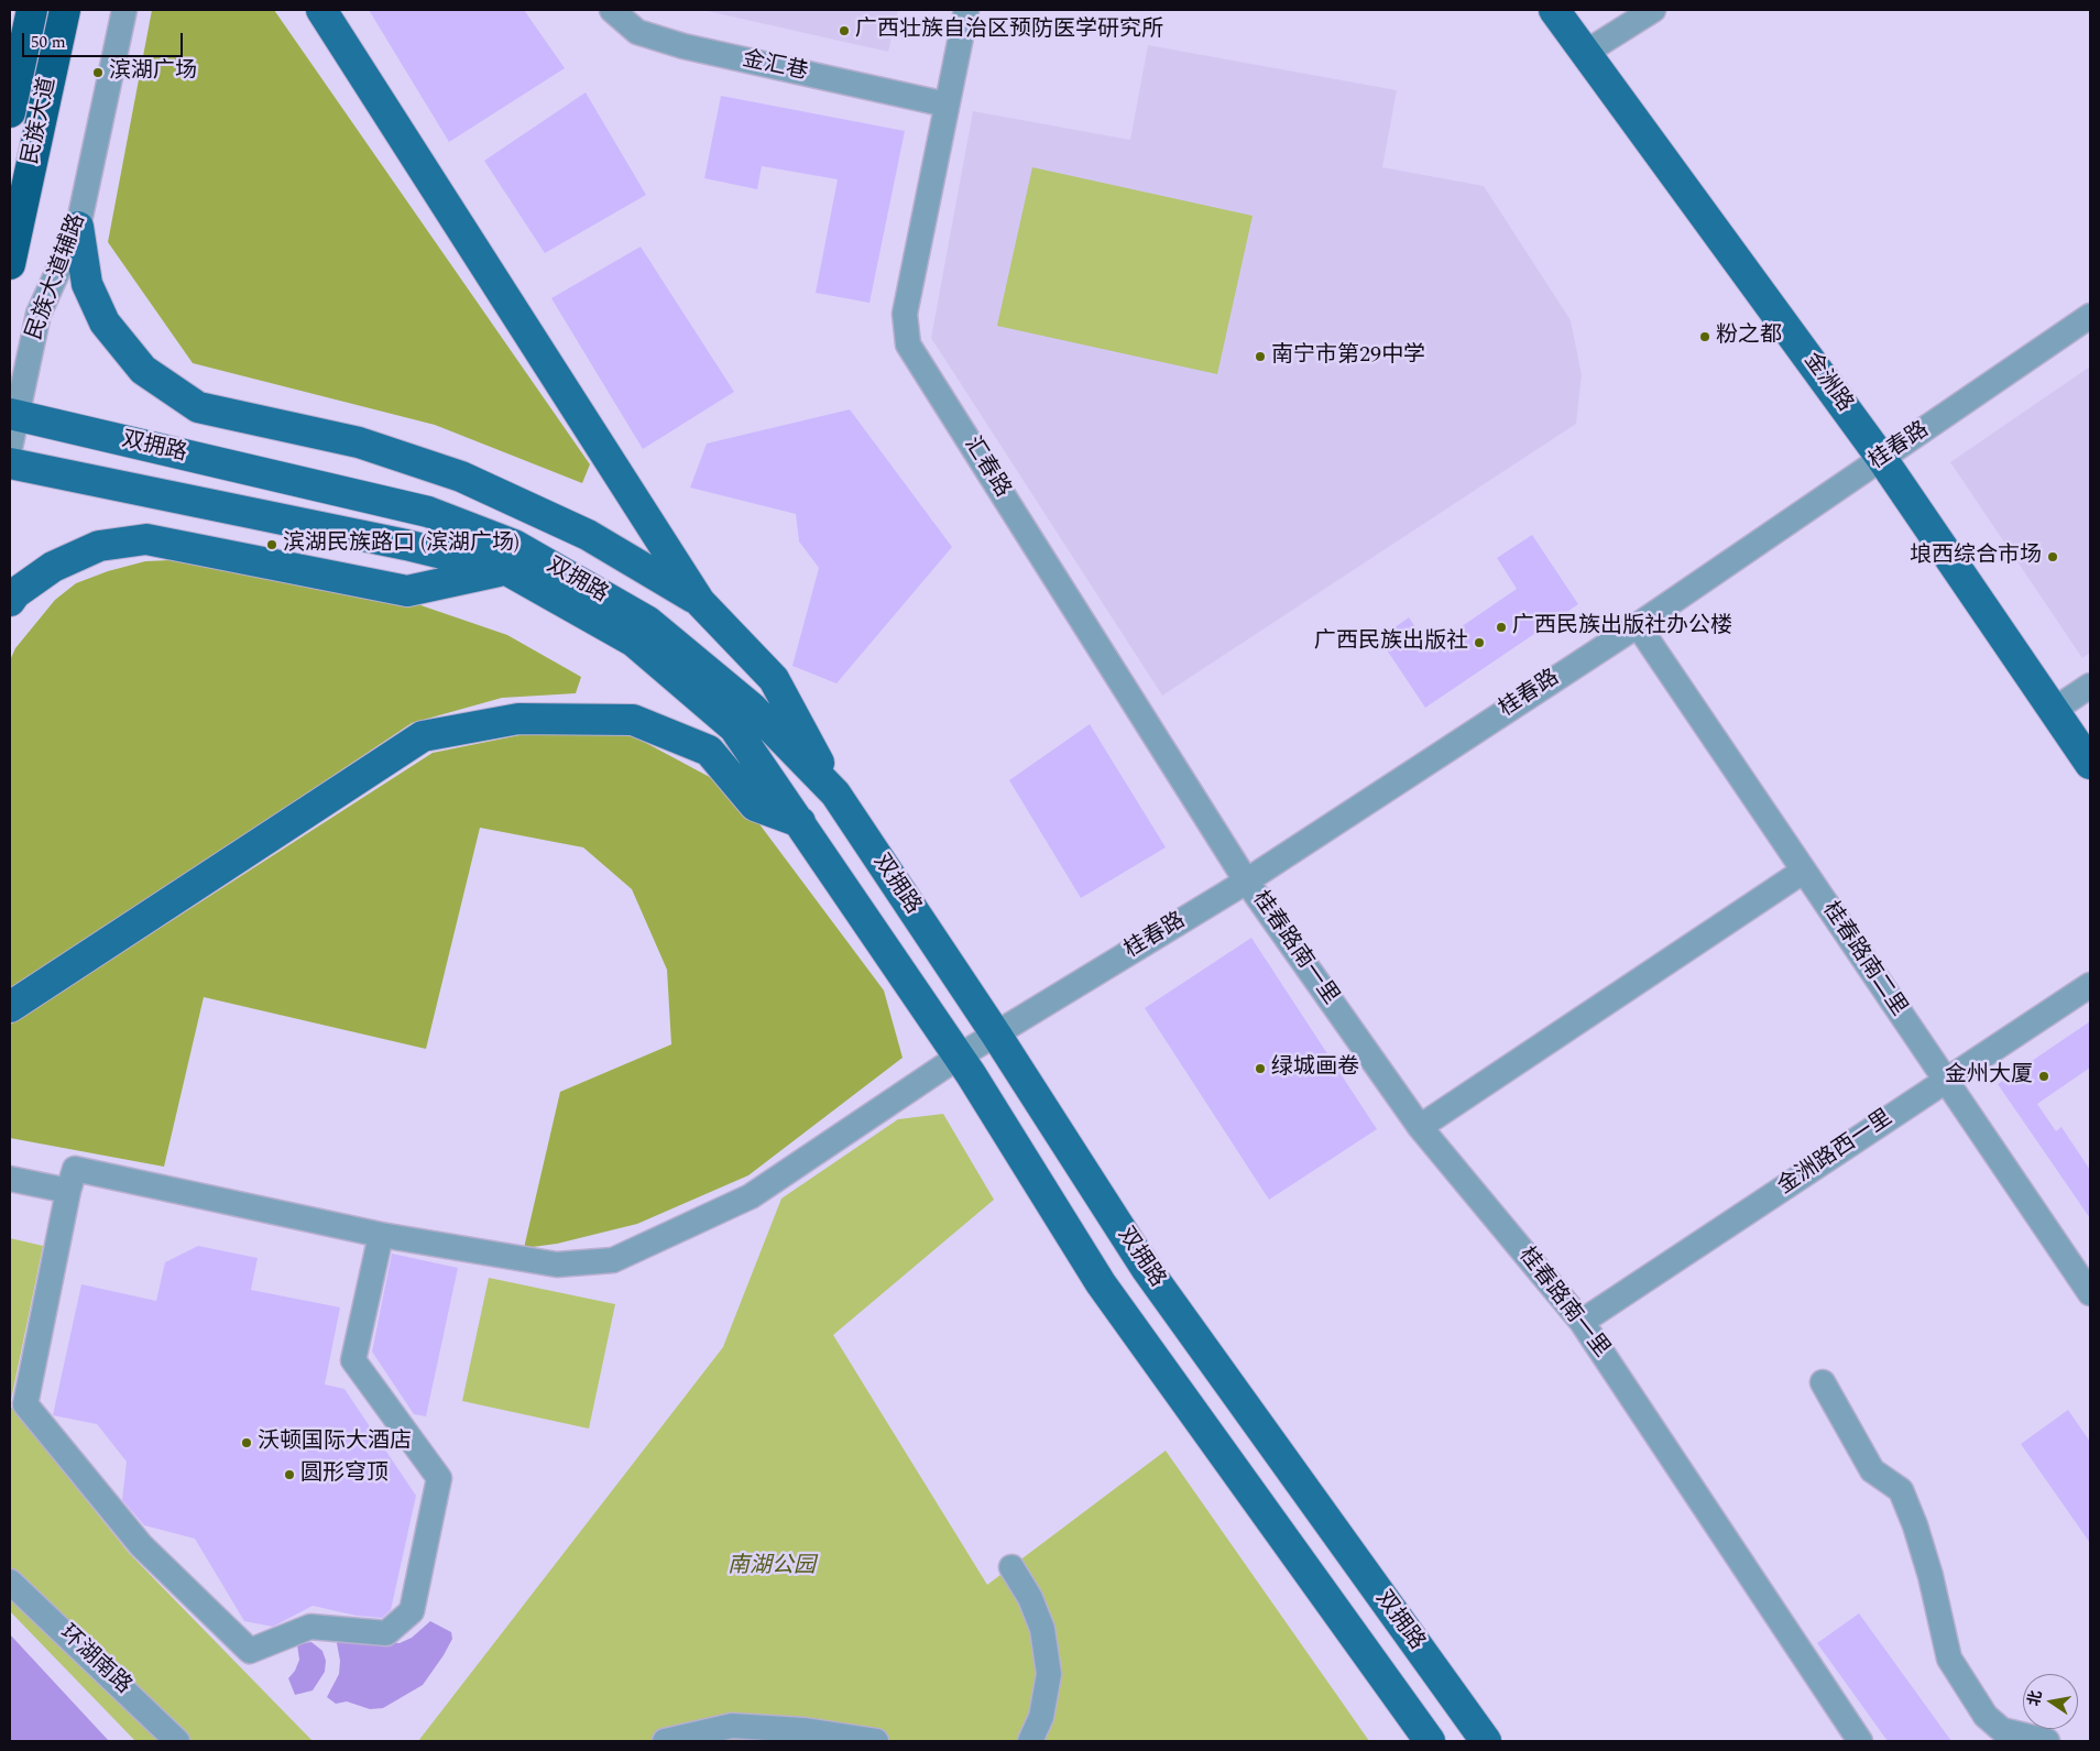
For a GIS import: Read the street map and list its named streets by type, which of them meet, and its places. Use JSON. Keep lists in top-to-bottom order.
{
  "streets": {
    "highway": ["民族大道"],
    "main road": ["金洲路", "双拥路"],
    "street": [
      "金汇巷",
      "民族大道辅路",
      "桂春路",
      "汇春路",
      "桂春路南一里",
      "桂春路南二里",
      "金洲路西一里",
      "环湖南路"
    ]
  },
  "crossings": [
    ["金汇巷", "汇春路"],
    ["民族大道辅路", "双拥路"],
    ["金洲路", "桂春路"],
    ["桂春路", "双拥路"],
    ["桂春路", "汇春路"],
    ["桂春路", "桂春路南一里"],
    ["桂春路", "桂春路南二里"],
    ["汇春路", "桂春路南一里"],
    ["桂春路南一里", "金洲路西一里"],
    ["桂春路南二里", "金洲路西一里"]
  ],
  "parks": ["南湖公园"],
  "places": [
    "广西壮族自治区预防医学研究所",
    "滨湖广场",
    "粉之都",
    "南宁市第29中学",
    "滨湖民族路口 (滨湖广场)",
    "埌西综合市场",
    "广西民族出版社办公楼",
    "广西民族出版社",
    "绿城画卷",
    "金州大厦",
    "沃顿国际大酒店",
    "圆形穹顶"
  ],
  "scale_bar": "50 m",
  "north": "left"
}
